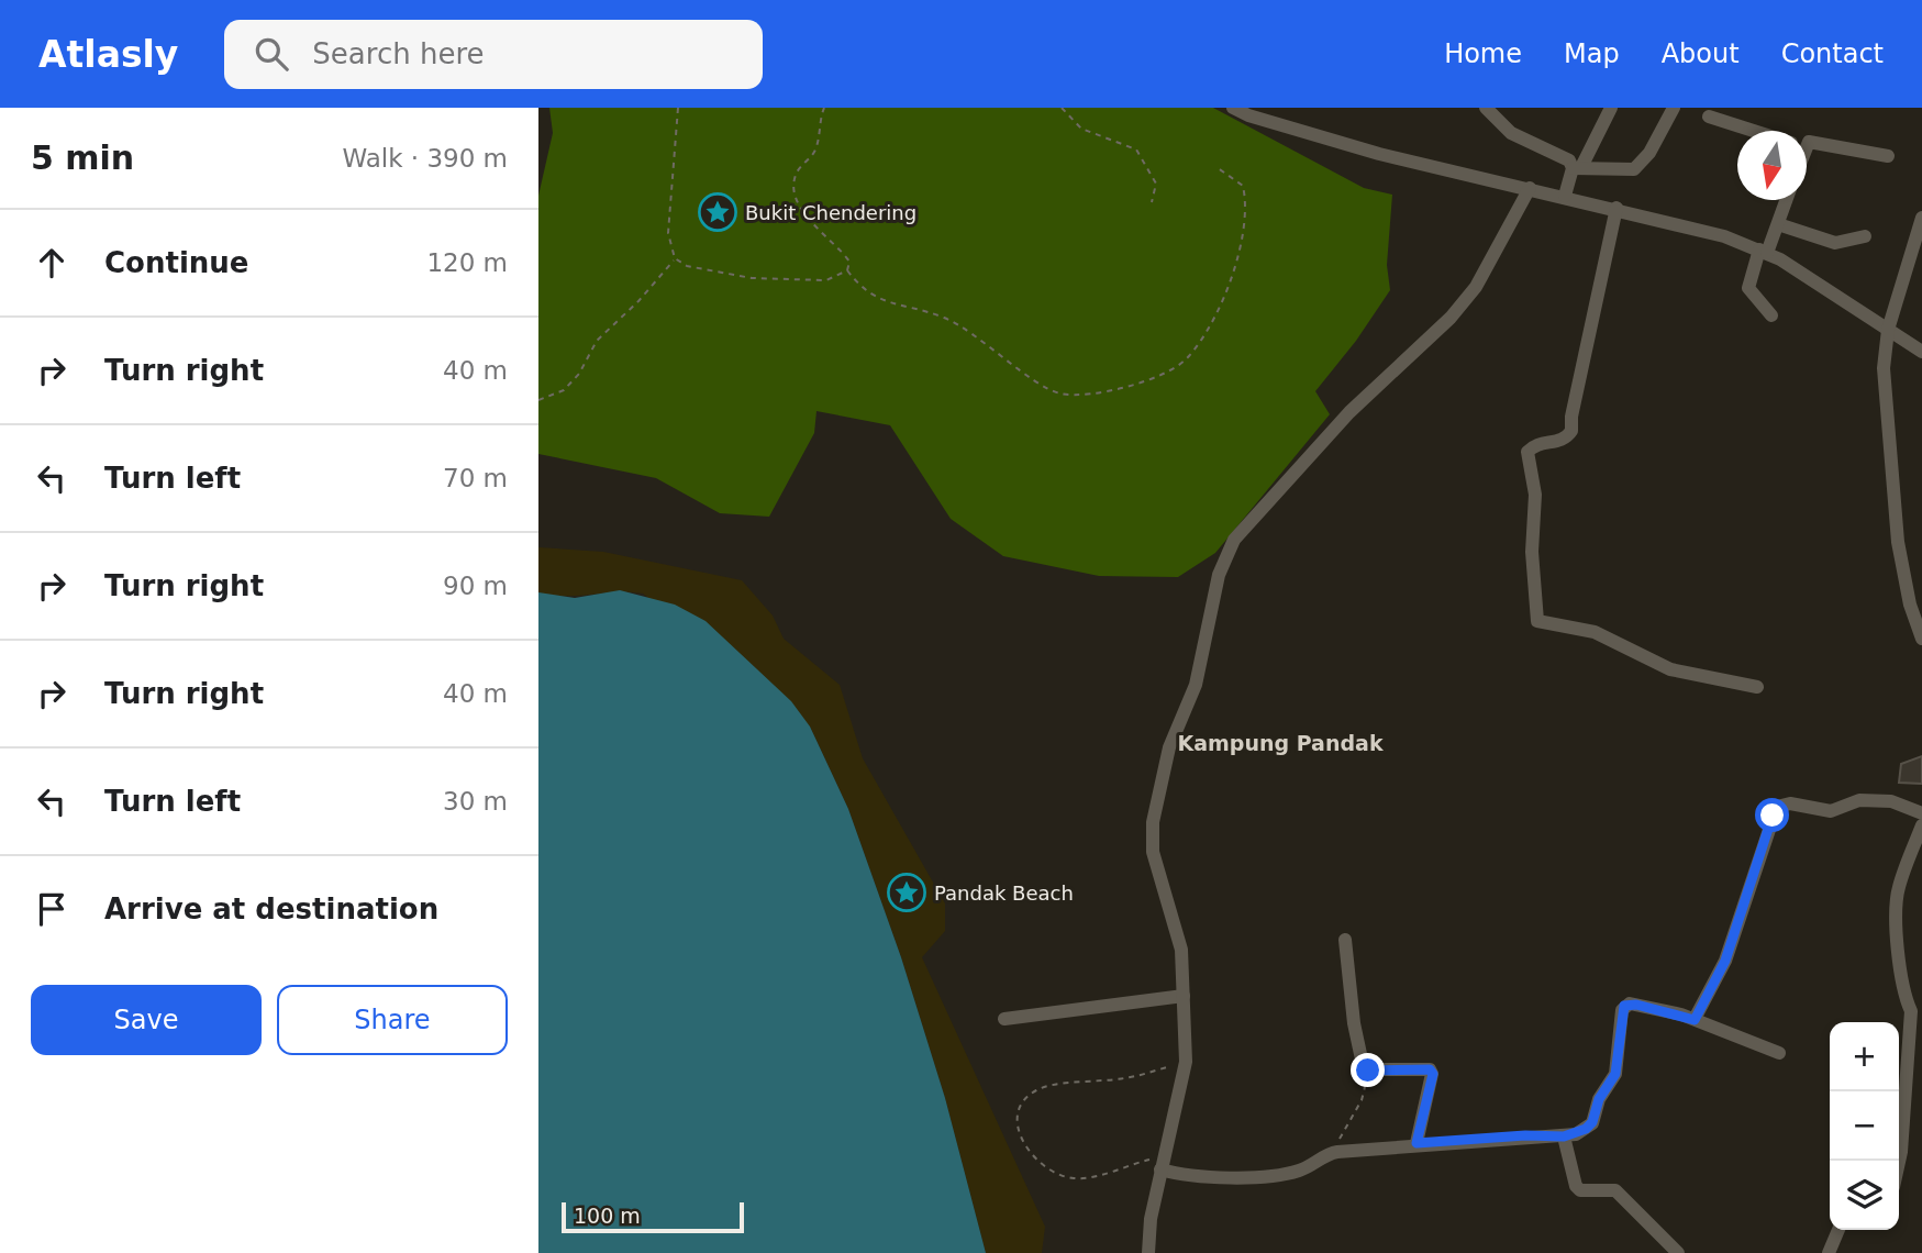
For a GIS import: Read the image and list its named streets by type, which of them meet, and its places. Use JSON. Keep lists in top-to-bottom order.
{
  "districts": ["Kampung Pandak"],
  "places": {
    "place": ["Bukit Chendering", "Pandak Beach"]
  },
  "scale_bar": "100 m",
  "north": "bottom",
  "page": {
    "header": "Atlasly",
    "search": "Search here",
    "nav": [
      "Home",
      "Map",
      "About",
      "Contact"
    ],
    "heading": ["5 min", "Walk · 390 m"],
    "list": [
      ["Continue", "120 m"],
      ["Turn right", "40 m"],
      ["Turn left", "70 m"],
      ["Turn right", "90 m"],
      ["Turn right", "40 m"],
      ["Turn left", "30 m"],
      "Arrive at destination"
    ],
    "buttons": ["Save", "Share"],
    "map_buttons": ["+", "−"],
    "scale": "100 m"
  }
}
